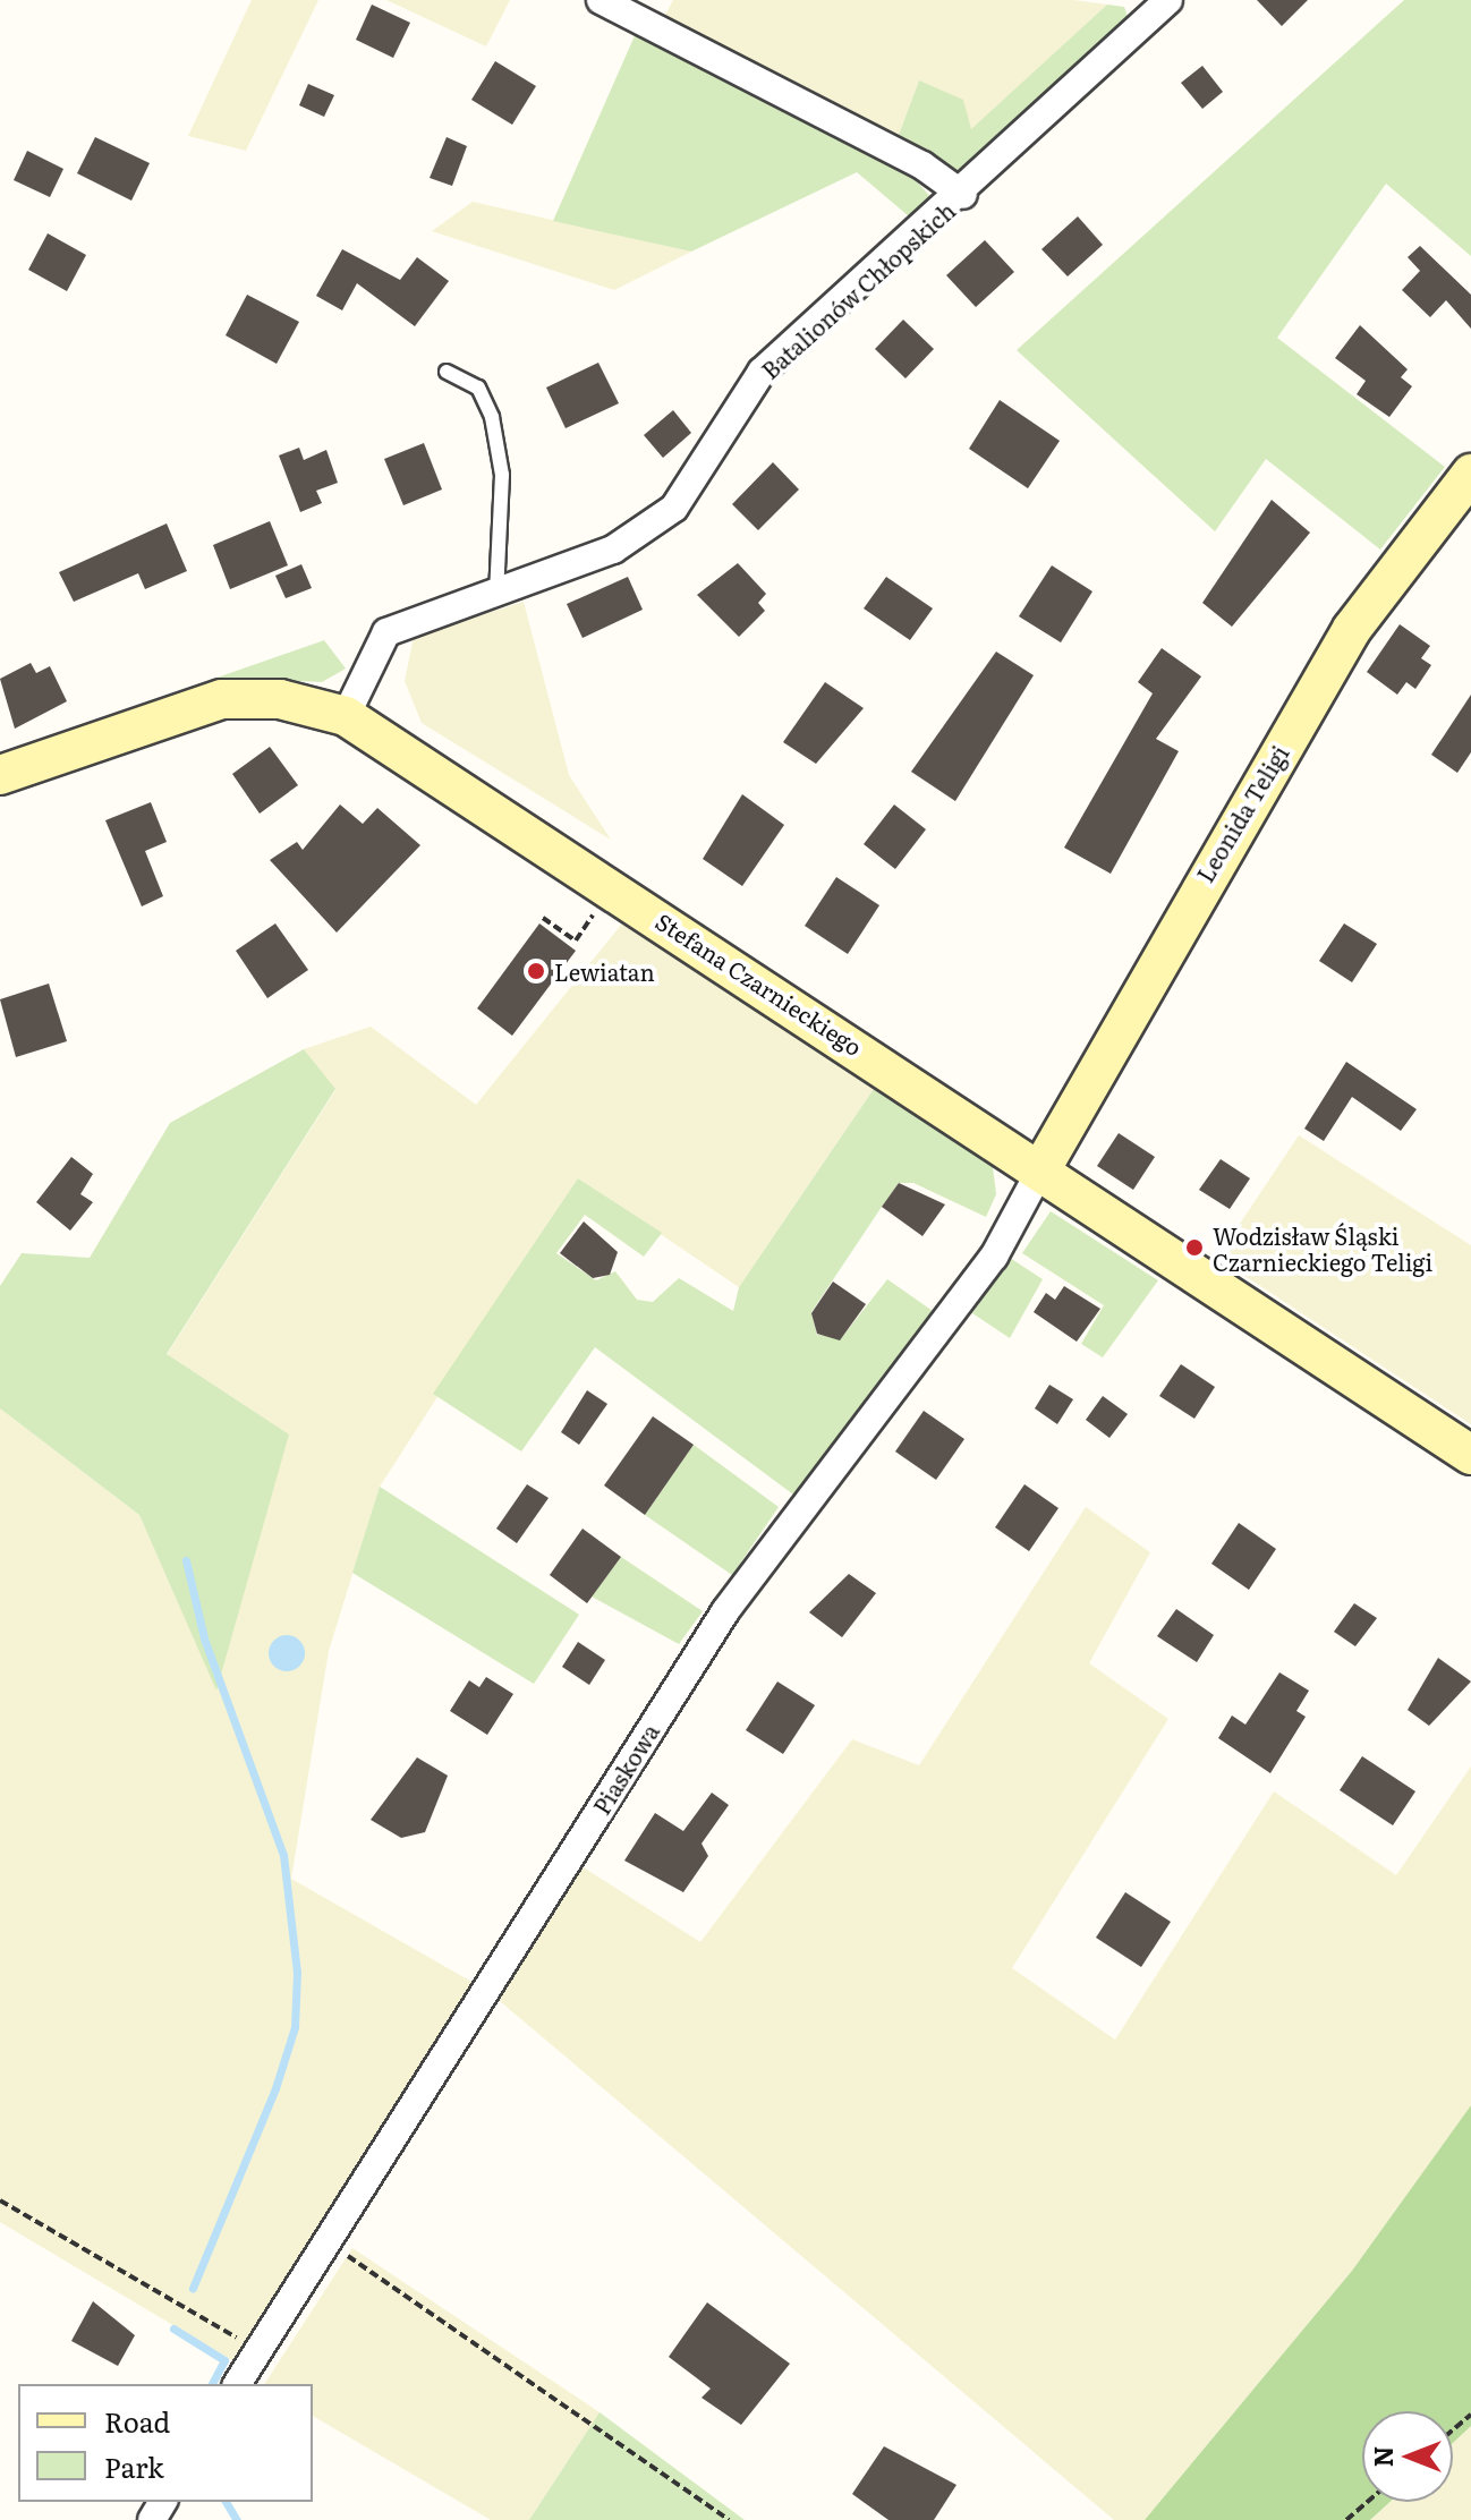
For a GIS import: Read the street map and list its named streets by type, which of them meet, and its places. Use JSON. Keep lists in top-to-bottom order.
{
  "streets": {
    "street": [
      "Batalionów Chłopskich",
      "Leonida Teligi",
      "Stefana Czarnieckiego",
      "Piaskowa"
    ]
  },
  "crossings": [
    ["Batalionów Chłopskich", "Stefana Czarnieckiego"],
    ["Leonida Teligi", "Stefana Czarnieckiego"],
    ["Leonida Teligi", "Piaskowa"],
    ["Stefana Czarnieckiego", "Piaskowa"]
  ],
  "places": ["Lewiatan", "Wodzisław Śląski Czarnieckiego Teligi"],
  "legend": ["Road", "Park"],
  "north": "left"
}
